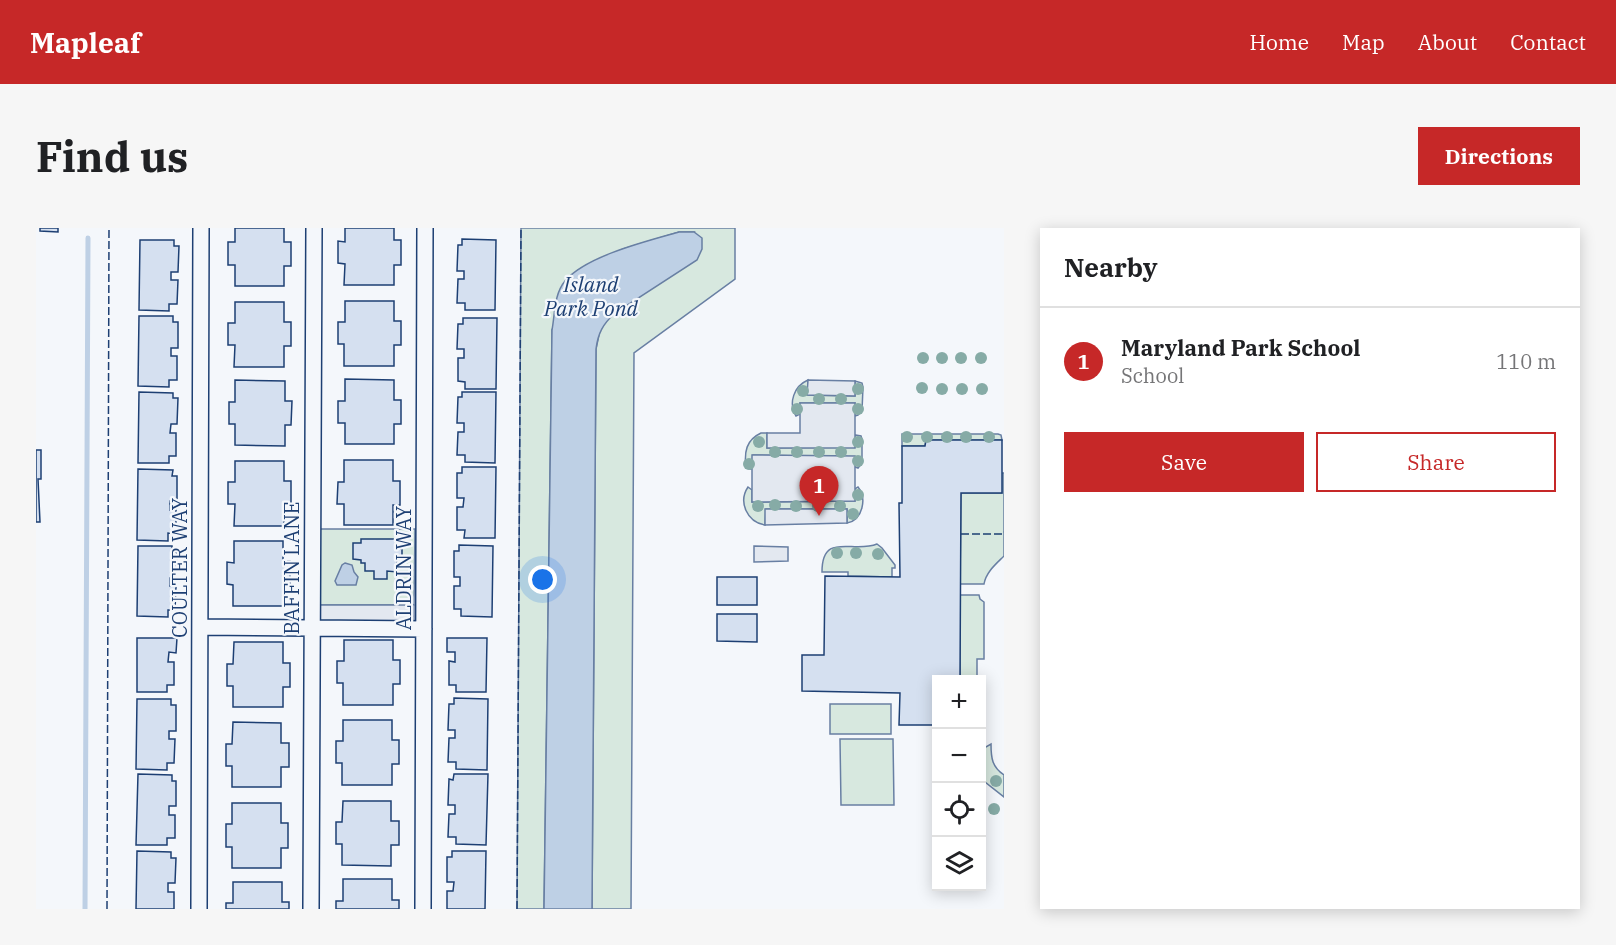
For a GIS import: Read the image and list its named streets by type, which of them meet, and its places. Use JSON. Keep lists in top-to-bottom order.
{
  "streets": {
    "street": ["COULTER WAY", "BAFFIN LANE", "ALDRIN WAY"]
  },
  "water": ["Island Park Pond"],
  "page": {
    "header": "Mapleaf",
    "nav": [
      "Home",
      "Map",
      "About",
      "Contact"
    ],
    "buttons": [
      "Directions",
      ["Save", "Share"]
    ],
    "title": "Find us",
    "heading": "Nearby",
    "list": [
      {
        "mark": "1",
        "name": "Maryland Park School",
        "note": "School",
        "value": "110 m"
      }
    ],
    "pins": "1",
    "map_buttons": ["+", "−"]
  }
}
